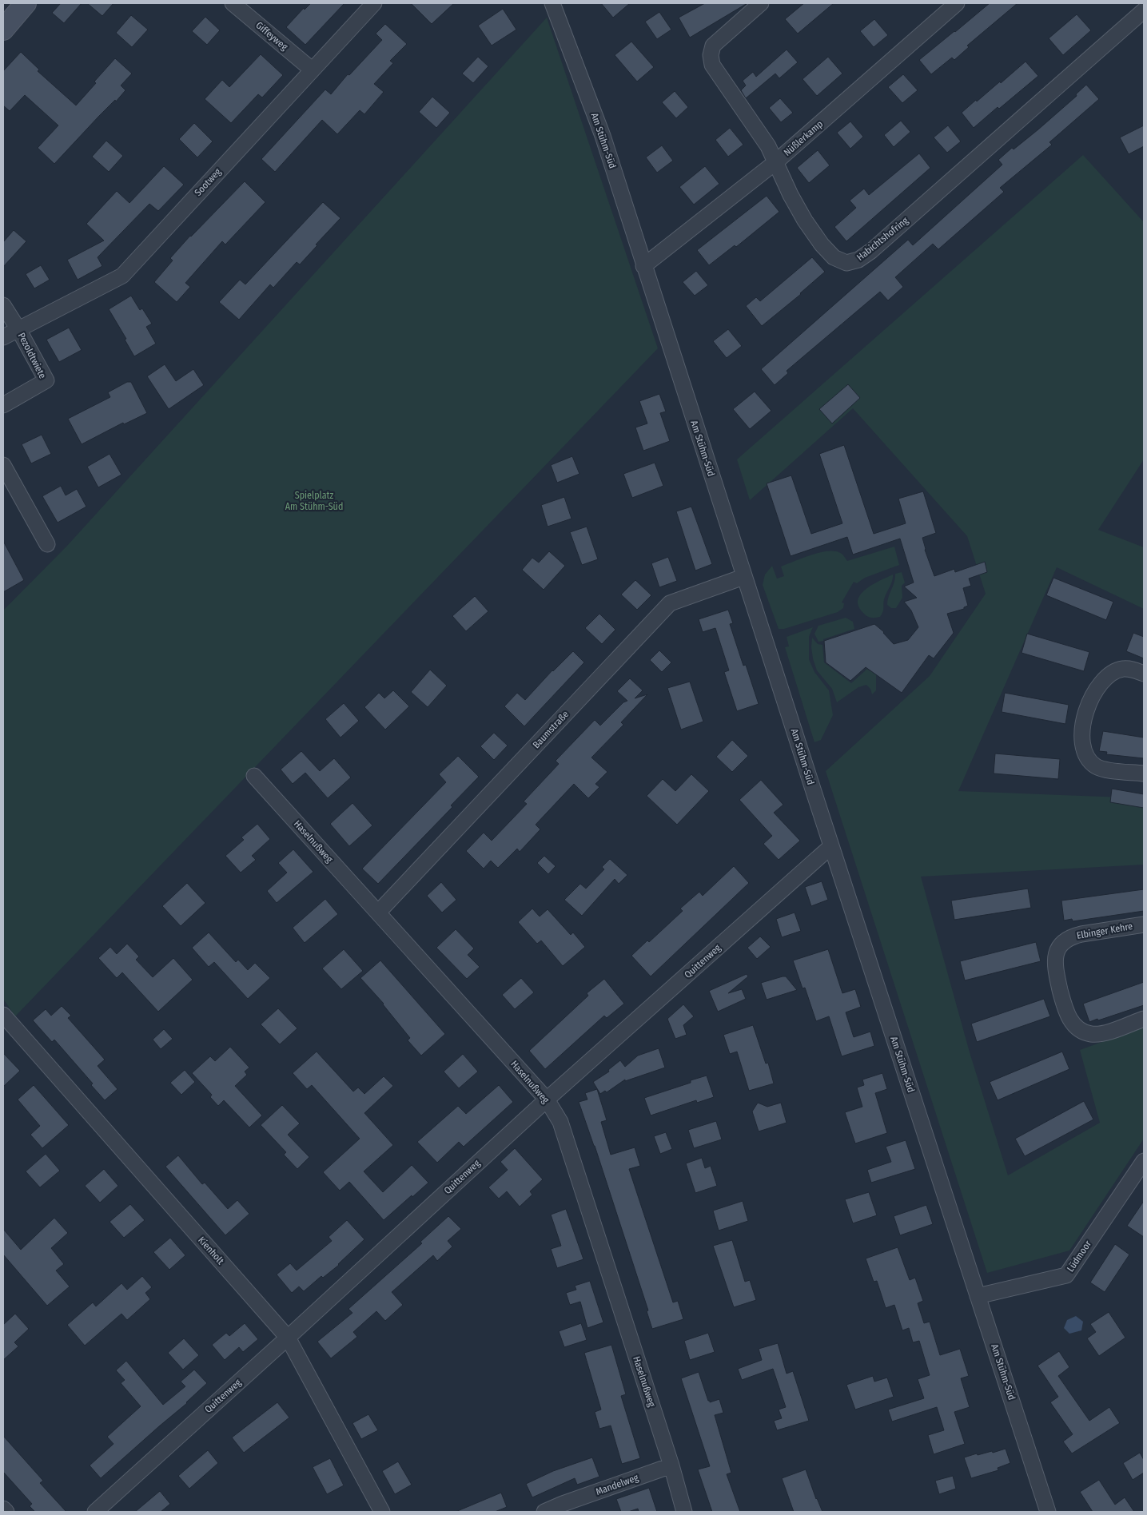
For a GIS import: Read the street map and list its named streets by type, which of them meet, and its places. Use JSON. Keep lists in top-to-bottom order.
{
  "streets": {
    "street": [
      "Giffeyweg",
      "Nüßlerkamp",
      "Am Stühm-Süd",
      "Sootweg",
      "Habichtshofring",
      "Pezoldtwiete",
      "Baumstraße",
      "Haselnußweg",
      "Elbinger Kehre",
      "Quittenweg",
      "Kienholt",
      "Lüdmoor",
      "Mandelweg"
    ]
  },
  "crossings": [
    ["Giffeyweg", "Sootweg"],
    ["Nüßlerkamp", "Am Stühm-Süd"],
    ["Nüßlerkamp", "Habichtshofring"],
    ["Am Stühm-Süd", "Baumstraße"],
    ["Am Stühm-Süd", "Quittenweg"],
    ["Am Stühm-Süd", "Lüdmoor"],
    ["Sootweg", "Pezoldtwiete"],
    ["Baumstraße", "Haselnußweg"],
    ["Haselnußweg", "Quittenweg"],
    ["Haselnußweg", "Mandelweg"],
    ["Quittenweg", "Kienholt"]
  ],
  "parks": ["Spielplatz Am Stühm-Süd"]
}
